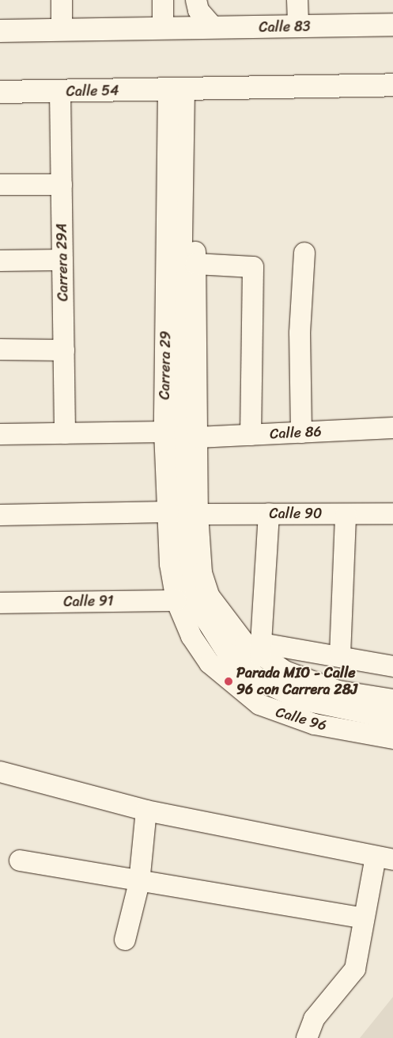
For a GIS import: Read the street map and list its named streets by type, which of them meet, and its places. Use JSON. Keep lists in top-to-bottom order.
{
  "streets": {
    "main road": ["Calle 83", "Calle 54"],
    "street": [
      "Carrera 29A",
      "Carrera 29",
      "Calle 86",
      "Calle 90",
      "Calle 91",
      "Calle 96"
    ]
  },
  "crossings": [
    ["Calle 54", "Carrera 29A"],
    ["Calle 54", "Carrera 29"],
    ["Carrera 29", "Calle 91"],
    ["Carrera 29", "Calle 96"]
  ],
  "places": ["Parada MIO - Calle 96 con Carrera 28J"]
}
